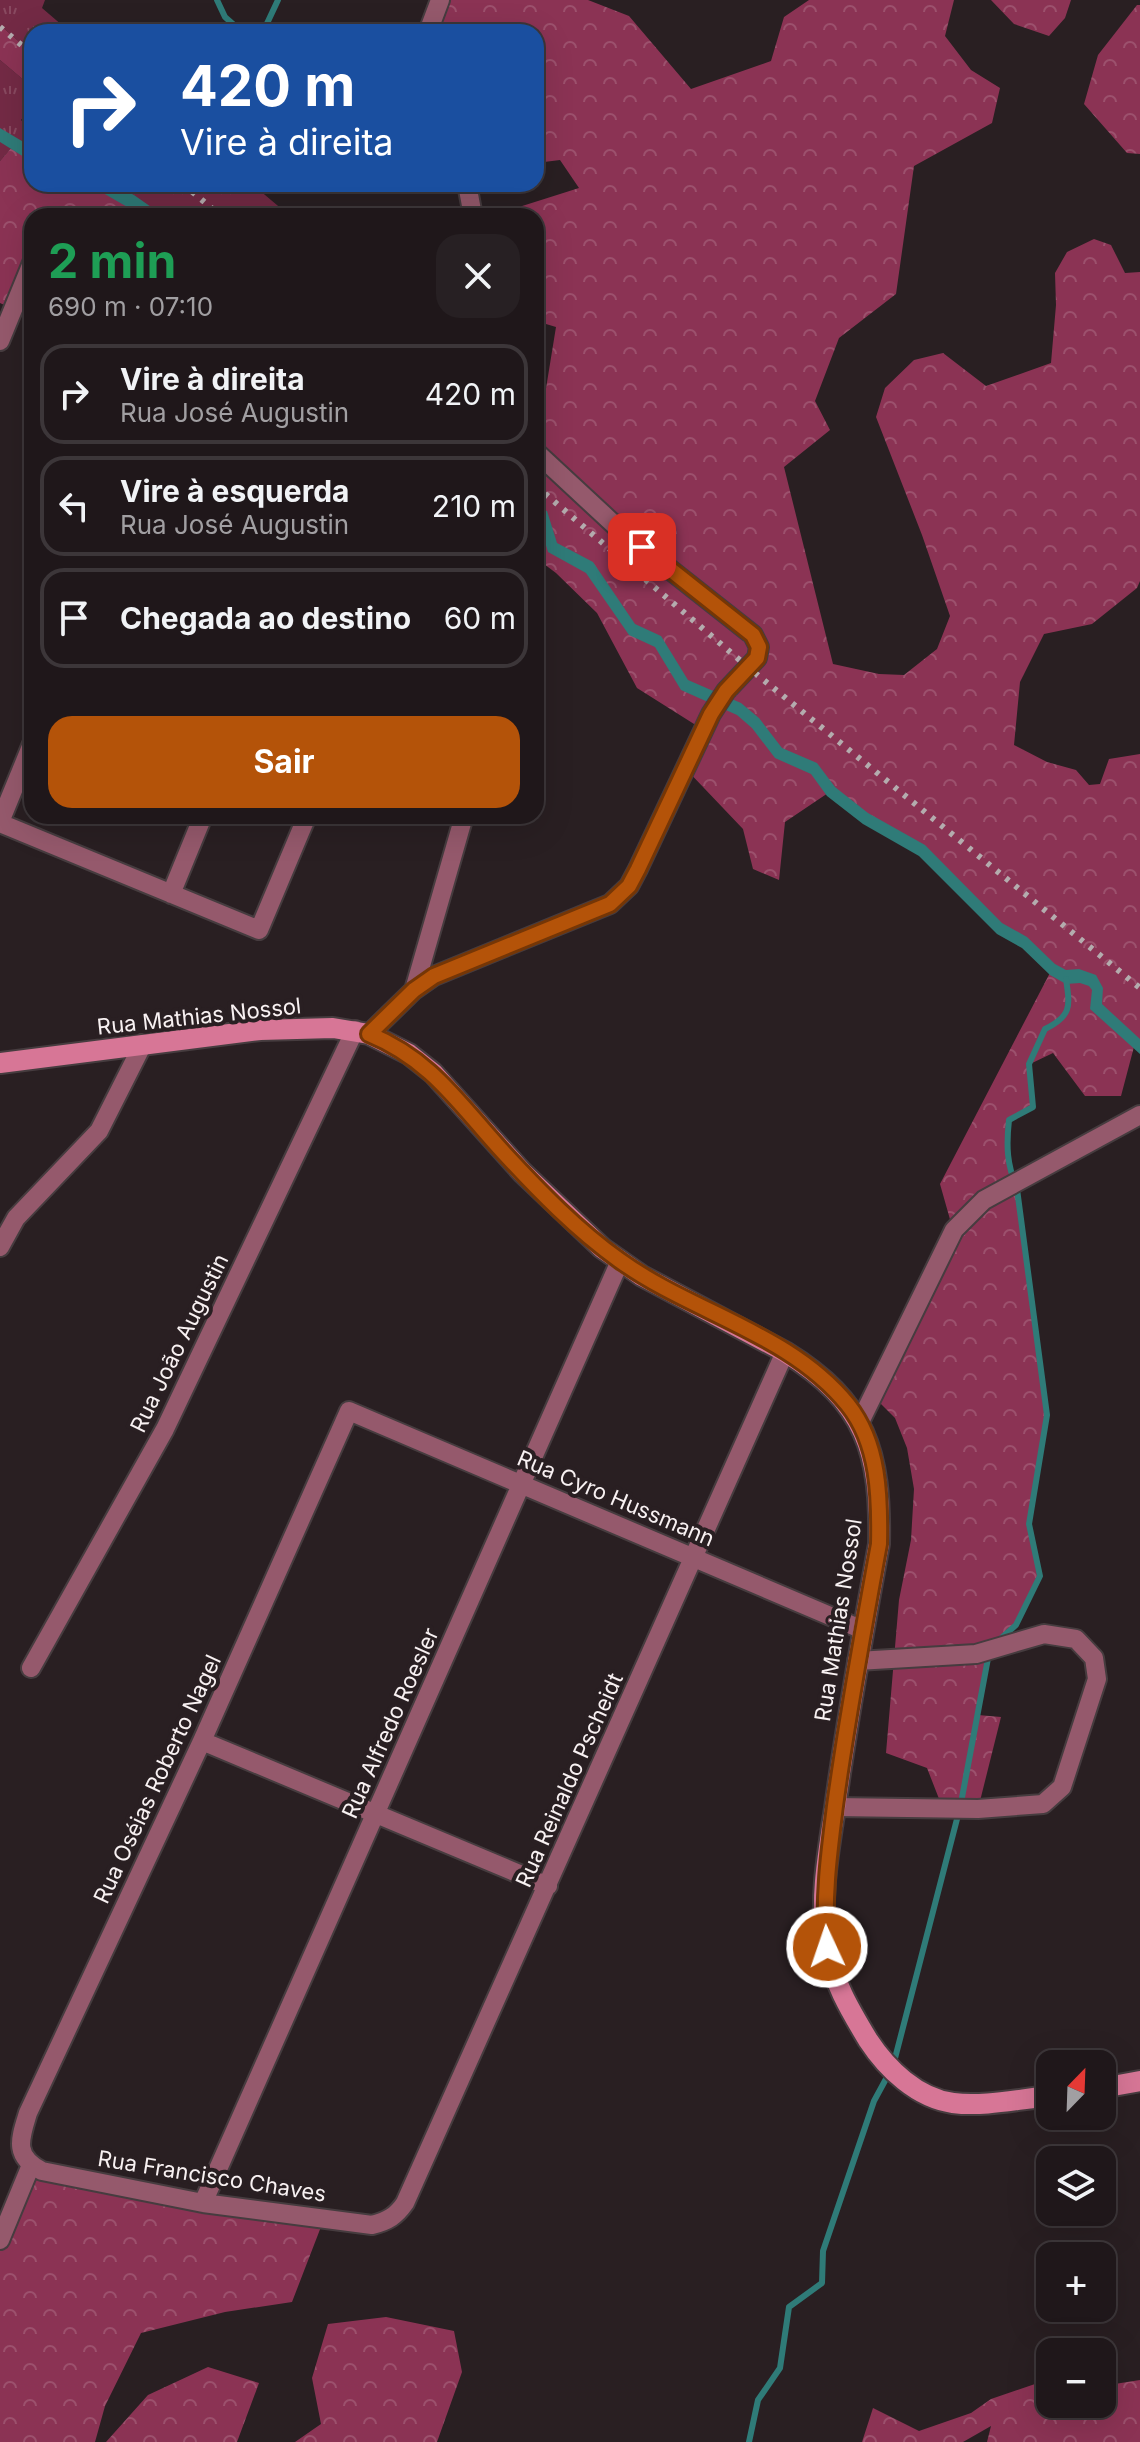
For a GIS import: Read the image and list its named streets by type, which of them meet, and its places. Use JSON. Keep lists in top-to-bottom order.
{
  "streets": {
    "street": [
      "Rua Mathias Nossol",
      "Rua João Augustin",
      "Rua Cyro Hussmann",
      "Rua Alfredo Roesler",
      "Rua Oséias Roberto Nagel",
      "Rua Reinaldo Pscheidt",
      "Rua Francisco Chaves"
    ]
  },
  "crossings": [
    ["Rua Mathias Nossol", "Rua João Augustin"],
    ["Rua Mathias Nossol", "Rua Cyro Hussmann"],
    ["Rua Mathias Nossol", "Rua Alfredo Roesler"],
    ["Rua Mathias Nossol", "Rua Reinaldo Pscheidt"],
    ["Rua Cyro Hussmann", "Rua Alfredo Roesler"],
    ["Rua Cyro Hussmann", "Rua Oséias Roberto Nagel"],
    ["Rua Cyro Hussmann", "Rua Reinaldo Pscheidt"],
    ["Rua Alfredo Roesler", "Rua Francisco Chaves"],
    ["Rua Oséias Roberto Nagel", "Rua Francisco Chaves"],
    ["Rua Reinaldo Pscheidt", "Rua Francisco Chaves"]
  ],
  "north": "top right",
  "page": {
    "turn": ["420 m", "Vire à direita"],
    "heading": ["2 min", "690 m · 07:10"],
    "list": [
      {
        "name": "Vire à direita",
        "note": "Rua José Augustin",
        "value": "420 m"
      },
      {
        "name": "Vire à esquerda",
        "note": "Rua José Augustin",
        "value": "210 m"
      },
      {
        "name": "Chegada ao destino",
        "value": "60 m"
      }
    ],
    "buttons": "Sair",
    "map_buttons": ["+", "−"]
  }
}
